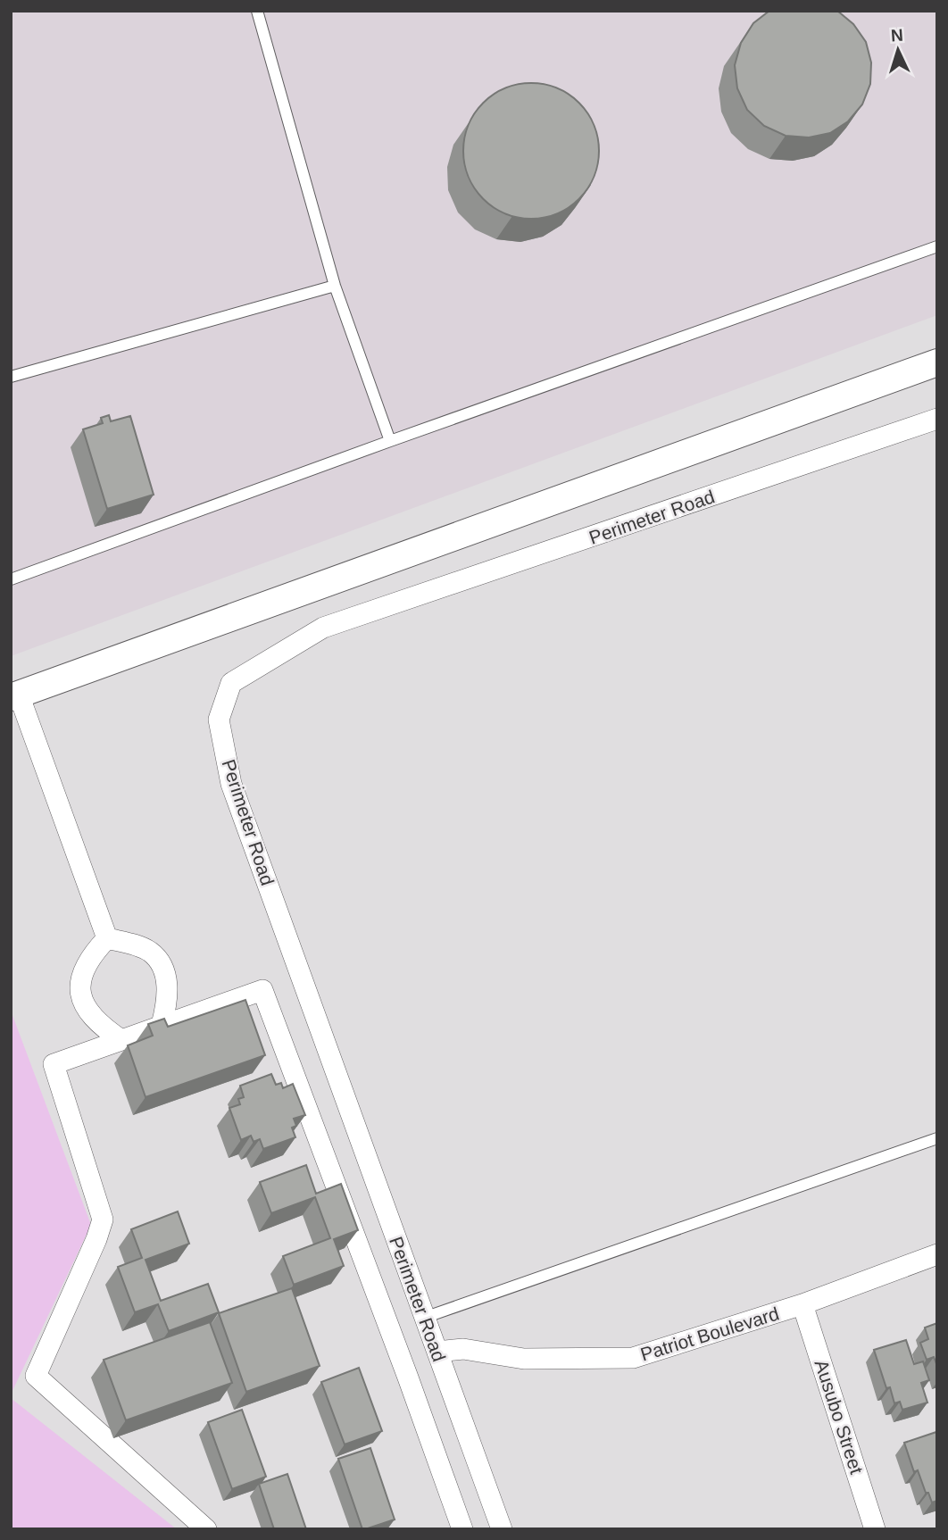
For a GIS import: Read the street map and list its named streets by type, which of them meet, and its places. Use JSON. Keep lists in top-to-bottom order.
{
  "streets": {
    "street": ["Perimeter Road", "Patriot Boulevard", "Ausubo Street"]
  },
  "crossings": [
    ["Perimeter Road", "Patriot Boulevard"],
    ["Patriot Boulevard", "Ausubo Street"]
  ],
  "north": "top"
}
